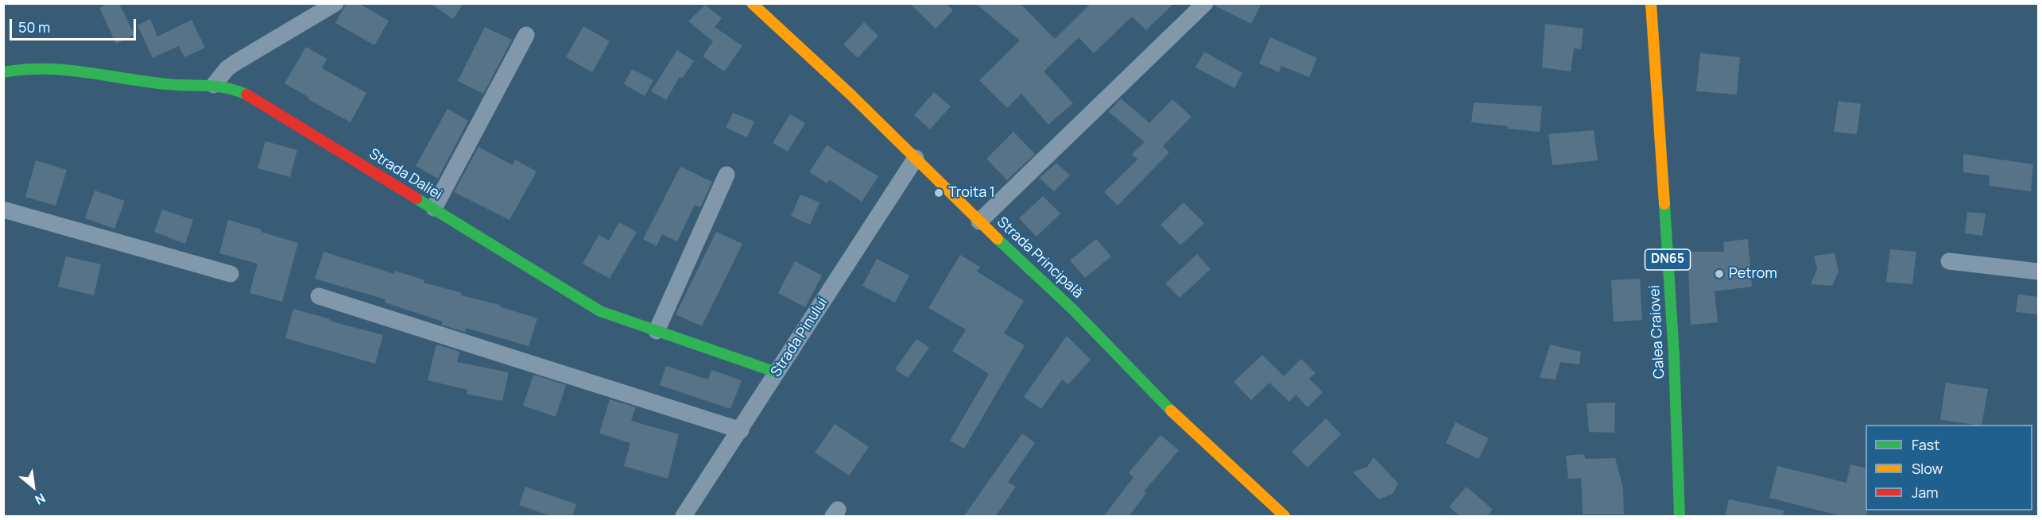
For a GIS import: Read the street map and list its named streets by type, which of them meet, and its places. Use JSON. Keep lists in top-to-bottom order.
{
  "streets": {
    "main road": [
      "Strada Daliei",
      "Strada Principală",
      "DN65",
      "Calea Craiovei"
    ],
    "street": ["Strada Pinului"]
  },
  "crossings": [
    ["Strada Daliei", "Strada Pinului"],
    ["Strada Principală", "Strada Pinului"]
  ],
  "places": ["Troita 1", "Petrom"],
  "legend": ["Fast", "Slow", "Jam"],
  "scale_bar": "50 m",
  "north": "bottom right"
}
